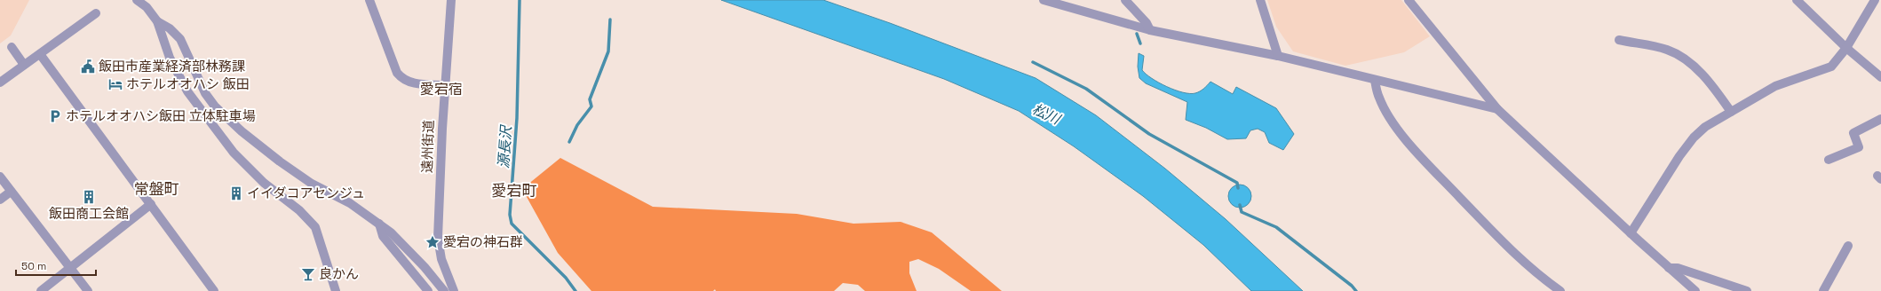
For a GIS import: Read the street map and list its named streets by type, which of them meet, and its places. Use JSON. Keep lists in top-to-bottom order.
{
  "streets": {
    "street": ["遠州街道"]
  },
  "districts": ["愛宕宿", "常盤町", "愛宕町"],
  "water": ["松川", "源長沢"],
  "places": {
    "public building": ["飯田市産業経済部林務課"],
    "hotel": ["ホテルオオハシ 飯田"],
    "parking": ["ホテルオオハシ飯田 立体駐車場"],
    "building": ["イイダコアセンジュ", "飯田商工会館"],
    "place": ["愛宕の神石群"],
    "bar": ["良かん"]
  },
  "scale_bar": "50 m"
}
